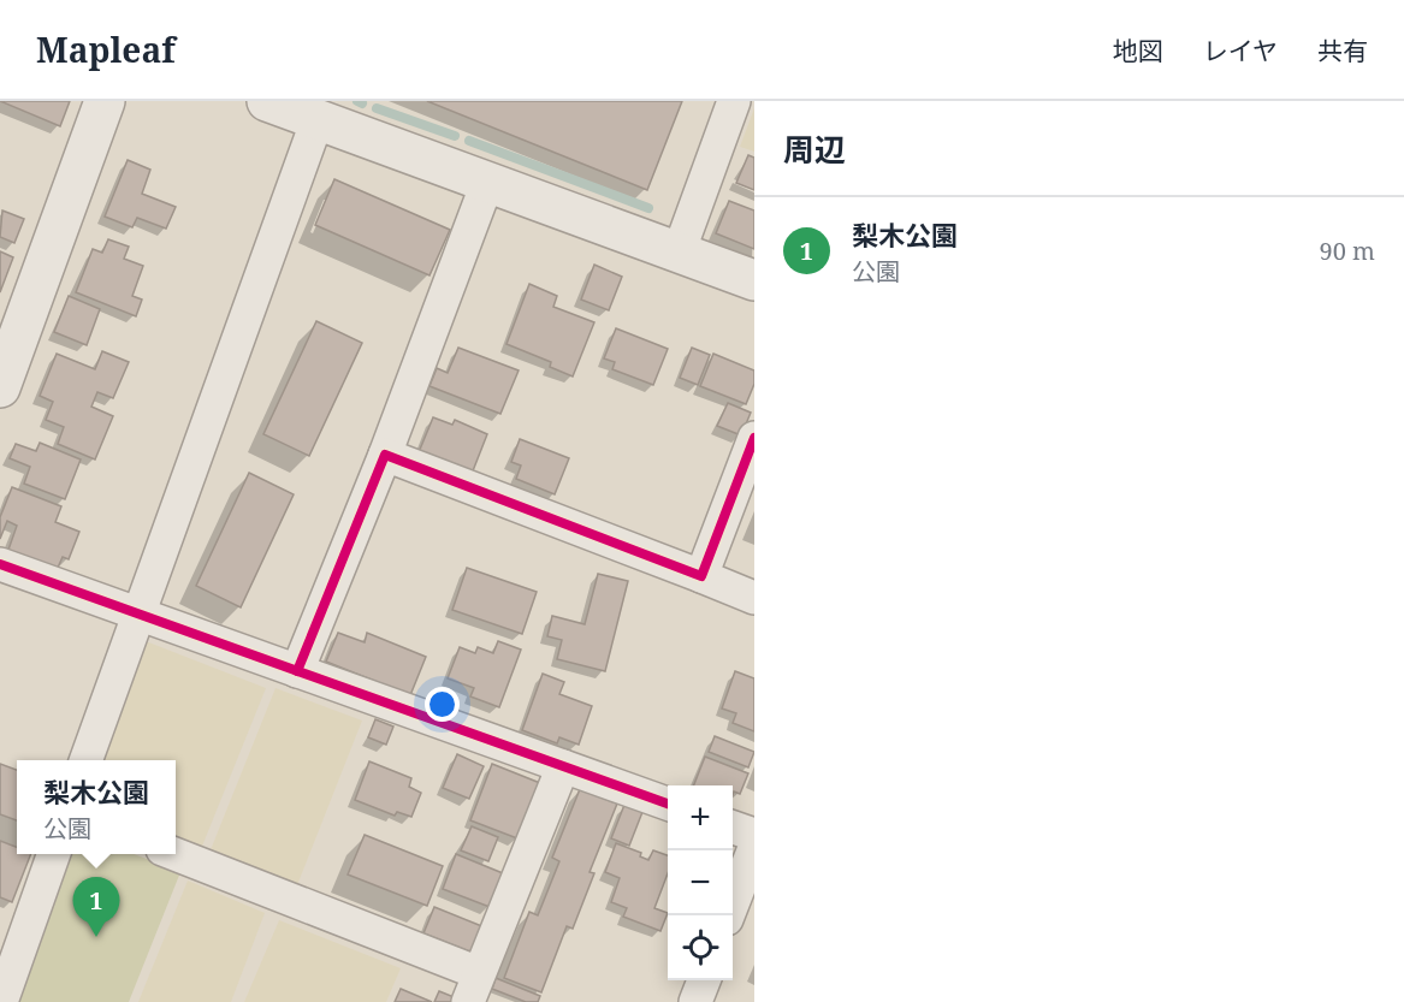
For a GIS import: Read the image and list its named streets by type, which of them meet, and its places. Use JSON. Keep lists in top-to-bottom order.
{
  "page": {
    "header": "Mapleaf",
    "nav": ["地図", "レイヤ", "共有"],
    "heading": "周辺",
    "list": [
      {
        "mark": "1",
        "name": "梨木公園",
        "note": "公園",
        "value": "90 m"
      }
    ],
    "popup": ["梨木公園", "公園"],
    "map_buttons": ["+", "−"],
    "pins": "1"
  }
}
